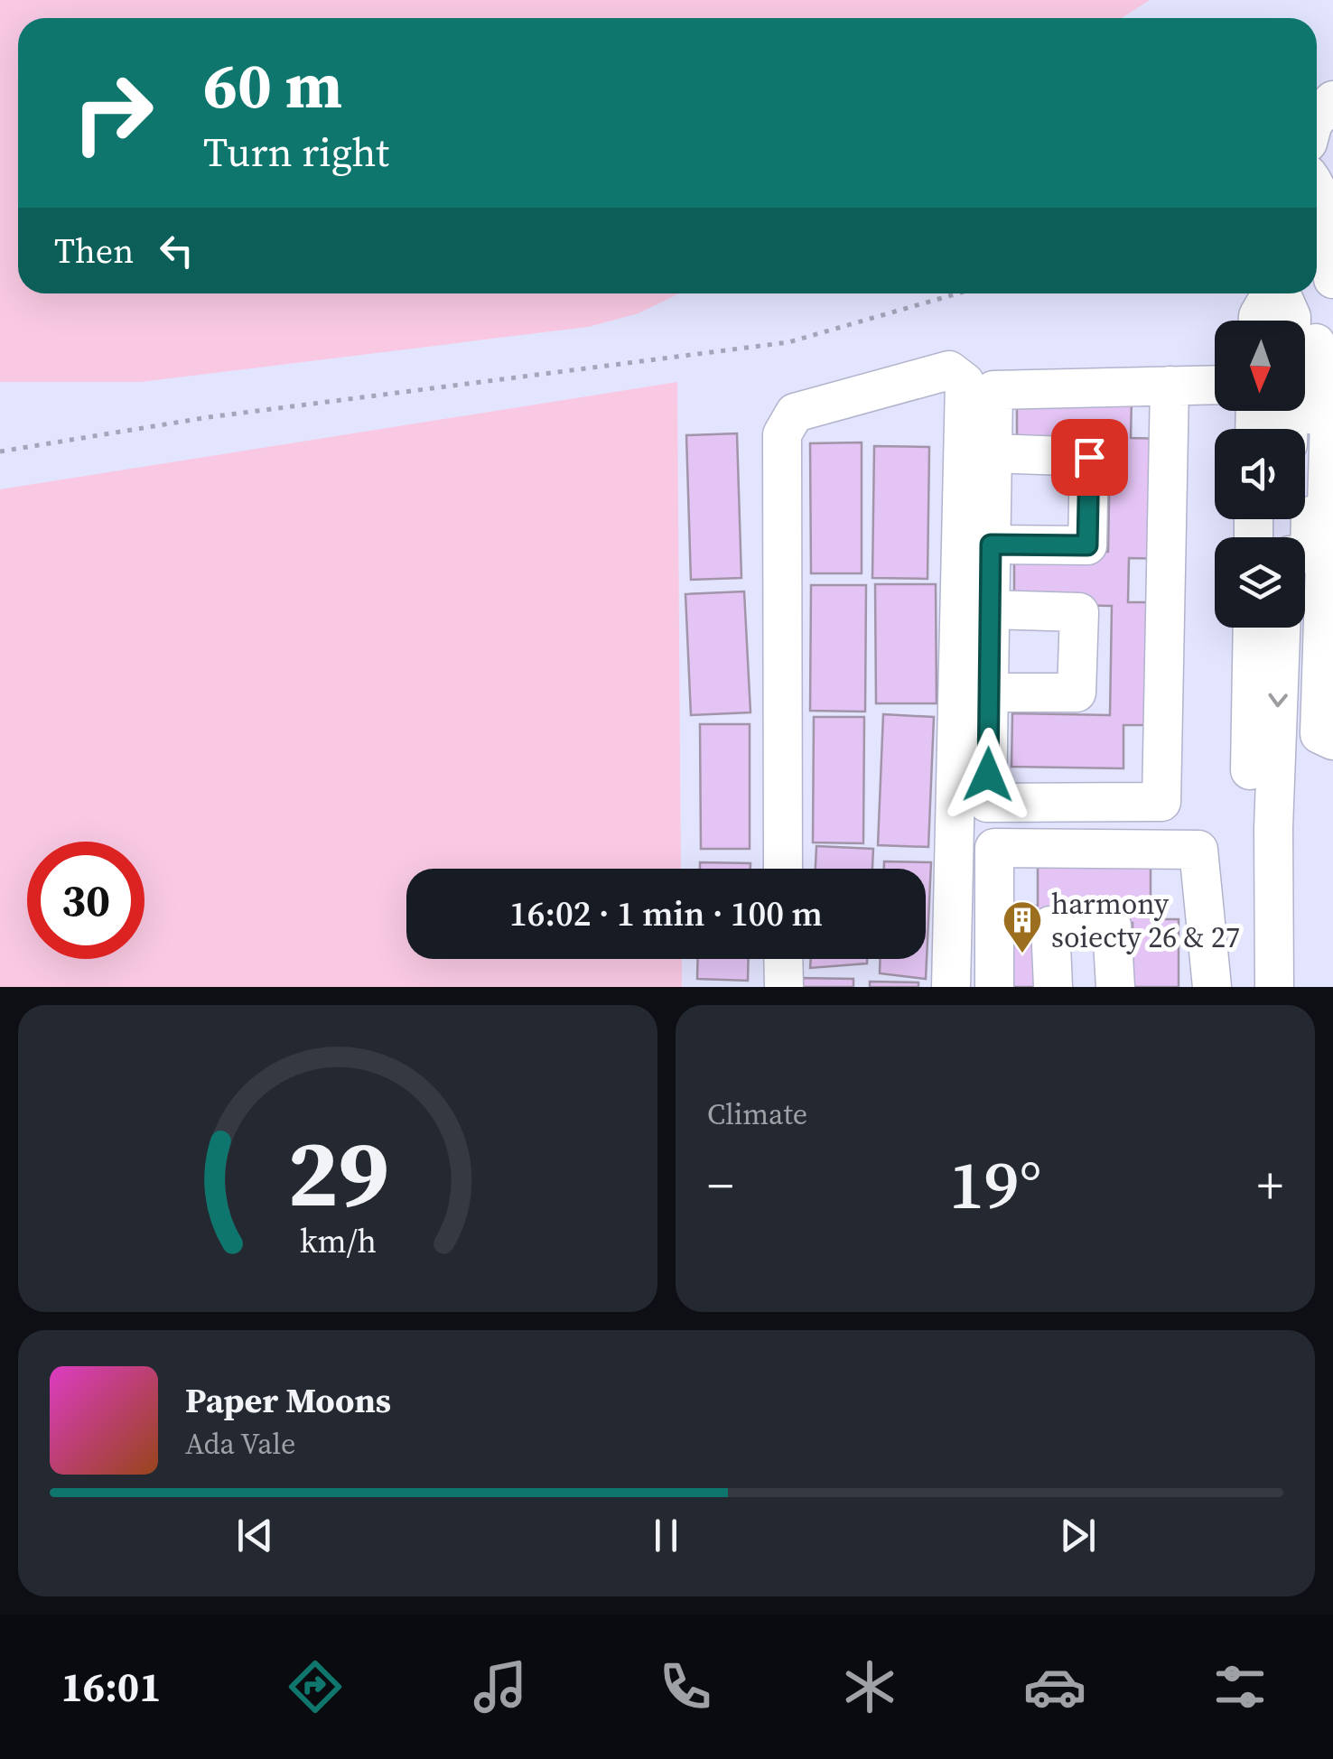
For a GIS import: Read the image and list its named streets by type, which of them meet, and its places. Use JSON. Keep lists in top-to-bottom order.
{
  "places": {
    "building": ["harmony soiecty 26 & 27"]
  },
  "north": "bottom",
  "page": {
    "turn": ["60 m", "Turn right"],
    "then": "Then",
    "limit": "30",
    "trip": "16:02 · 1 min · 100 m",
    "tile": "Climate",
    "heat": ["−", "19°", "+"],
    "song": ["Paper Moons", "Ada Vale"],
    "tabs": "16:01",
    "gauge": ["29", "km/h"]
  }
}
